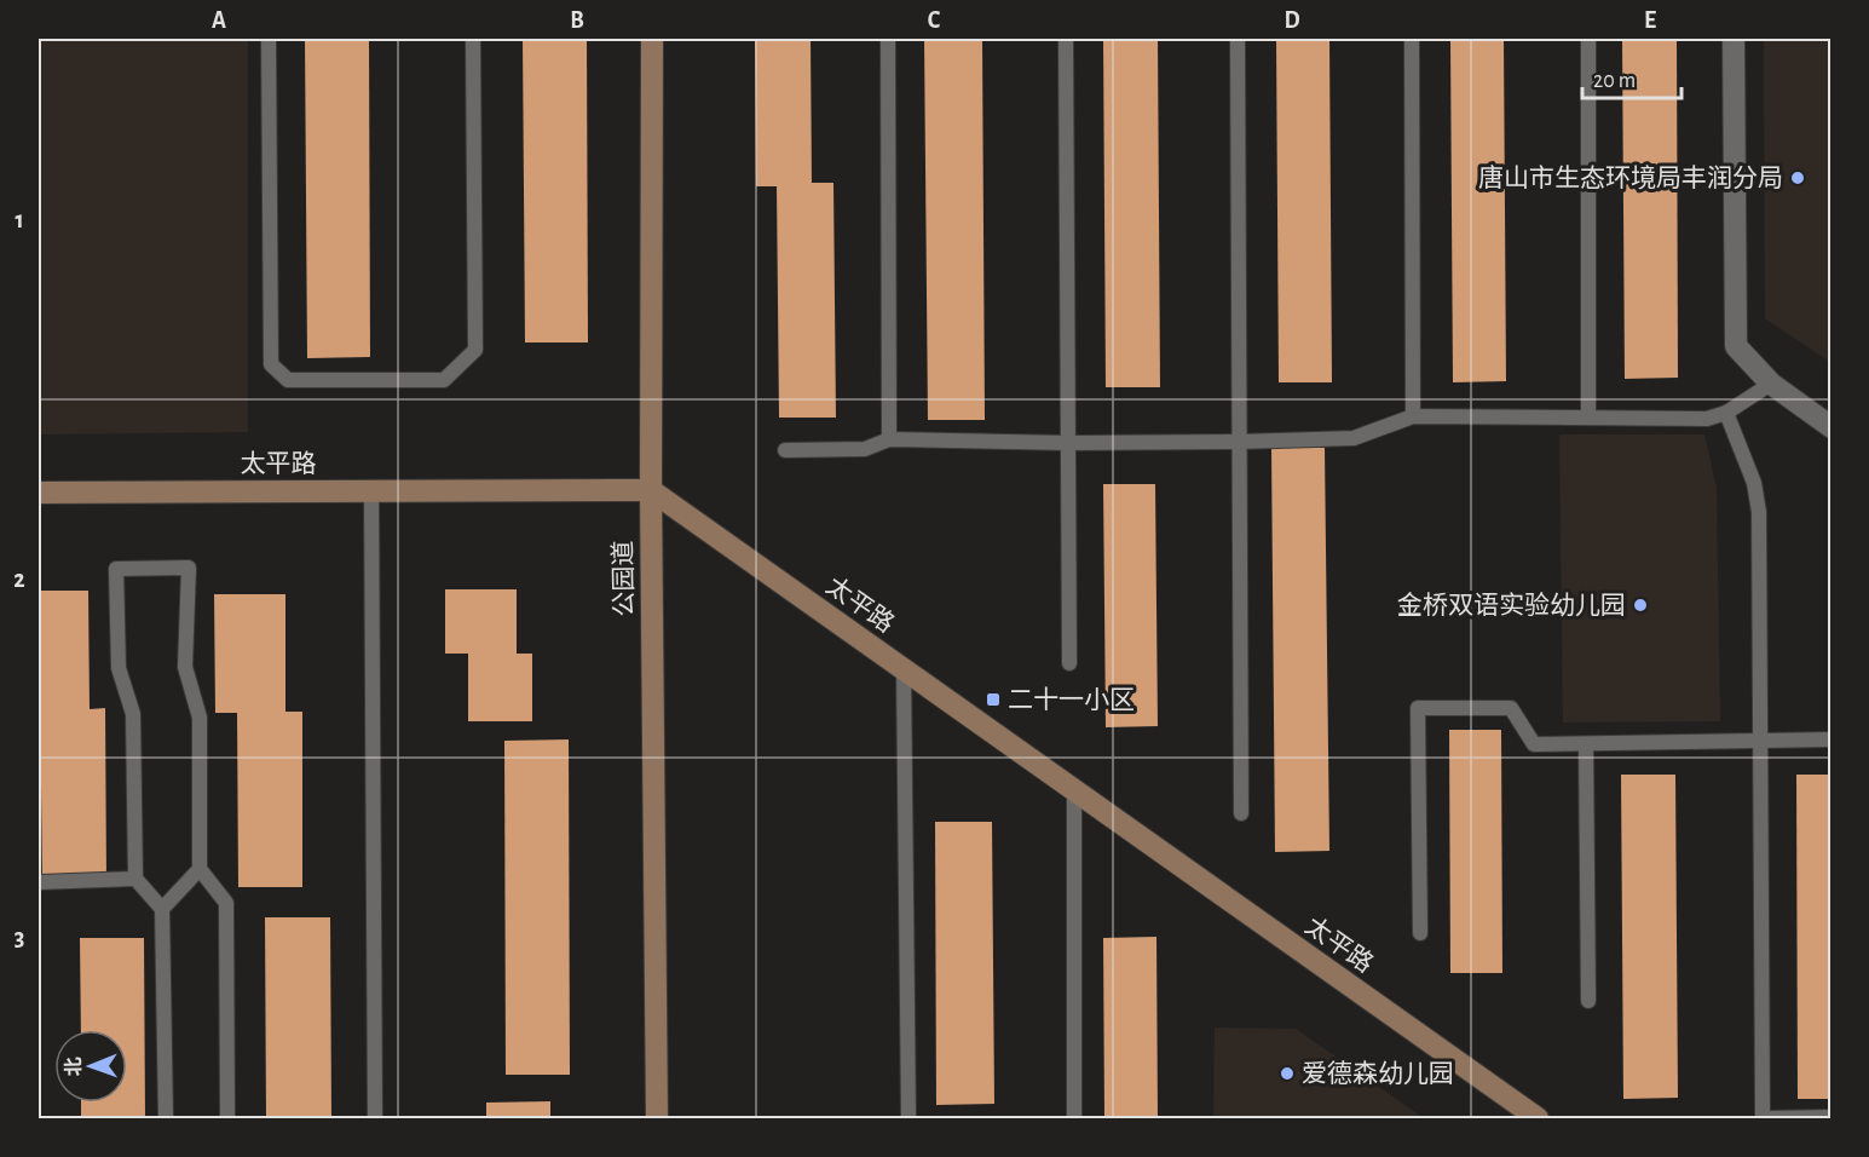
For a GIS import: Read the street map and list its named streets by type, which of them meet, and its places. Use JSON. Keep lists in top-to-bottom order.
{
  "streets": {
    "street": ["太平路", "公园道"]
  },
  "crossings": [
    ["太平路", "公园道"]
  ],
  "places": {
    "other": ["唐山市生态环境局丰润分局", "金桥双语实验幼儿园", "爱德森幼儿园"],
    "transit": ["二十一小区"]
  },
  "scale_bar": "20 m",
  "north": "left",
  "grid": {
    "columns": [
      "A",
      "B",
      "C",
      "D",
      "E"
    ],
    "rows": ["1", "2", "3"]
  }
}
